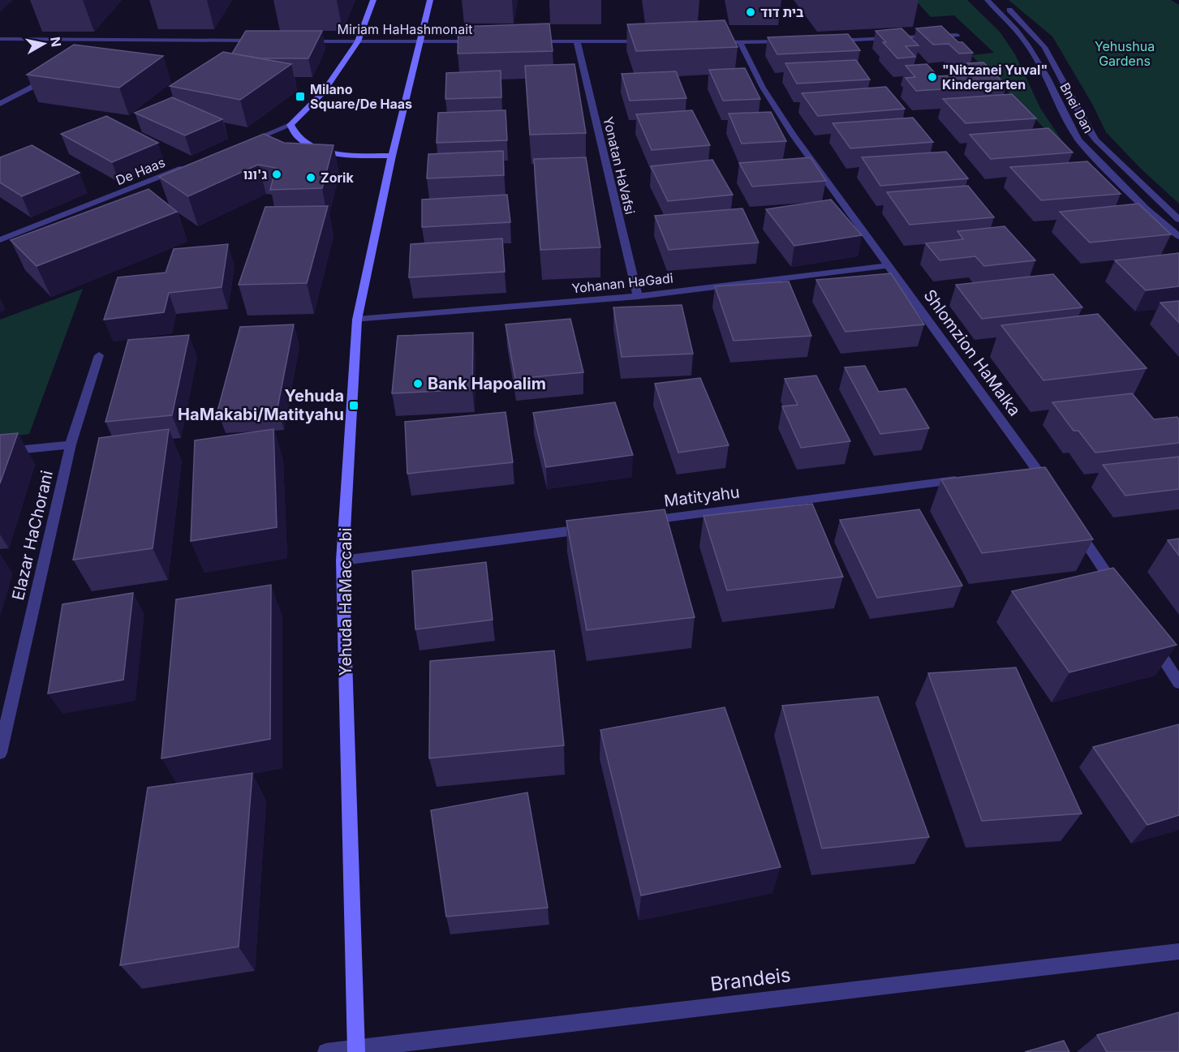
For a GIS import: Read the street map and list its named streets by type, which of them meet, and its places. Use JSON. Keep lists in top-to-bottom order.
{
  "streets": {
    "street": [
      "Miriam HaHashmonait",
      "Bnei Dan",
      "Yonatan HaVafsi",
      "De Haas",
      "Yohanan HaGadi",
      "Shlomzion HaMalka",
      "Matityahu",
      "Elazar HaChorani",
      "Yehuda HaMaccabi",
      "Brandeis"
    ]
  },
  "crossings": [
    ["Miriam HaHashmonait", "Yehuda HaMaccabi"],
    ["Yonatan HaVafsi", "Yohanan HaGadi"],
    ["Yohanan HaGadi", "Shlomzion HaMalka"],
    ["Yohanan HaGadi", "Yehuda HaMaccabi"],
    ["Yehuda HaMaccabi", "Brandeis"]
  ],
  "parks": ["Yehushua Gardens"],
  "places": {
    "other": [
      "בית דוד",
      "\"Nitzanei Yuval\" Kindergarten",
      "ג'ונו",
      "Zorik",
      "Bank Hapoalim"
    ],
    "transit": ["Milano Square/De Haas", "Yehuda HaMakabi/Matityahu"]
  },
  "north": "right"
}
